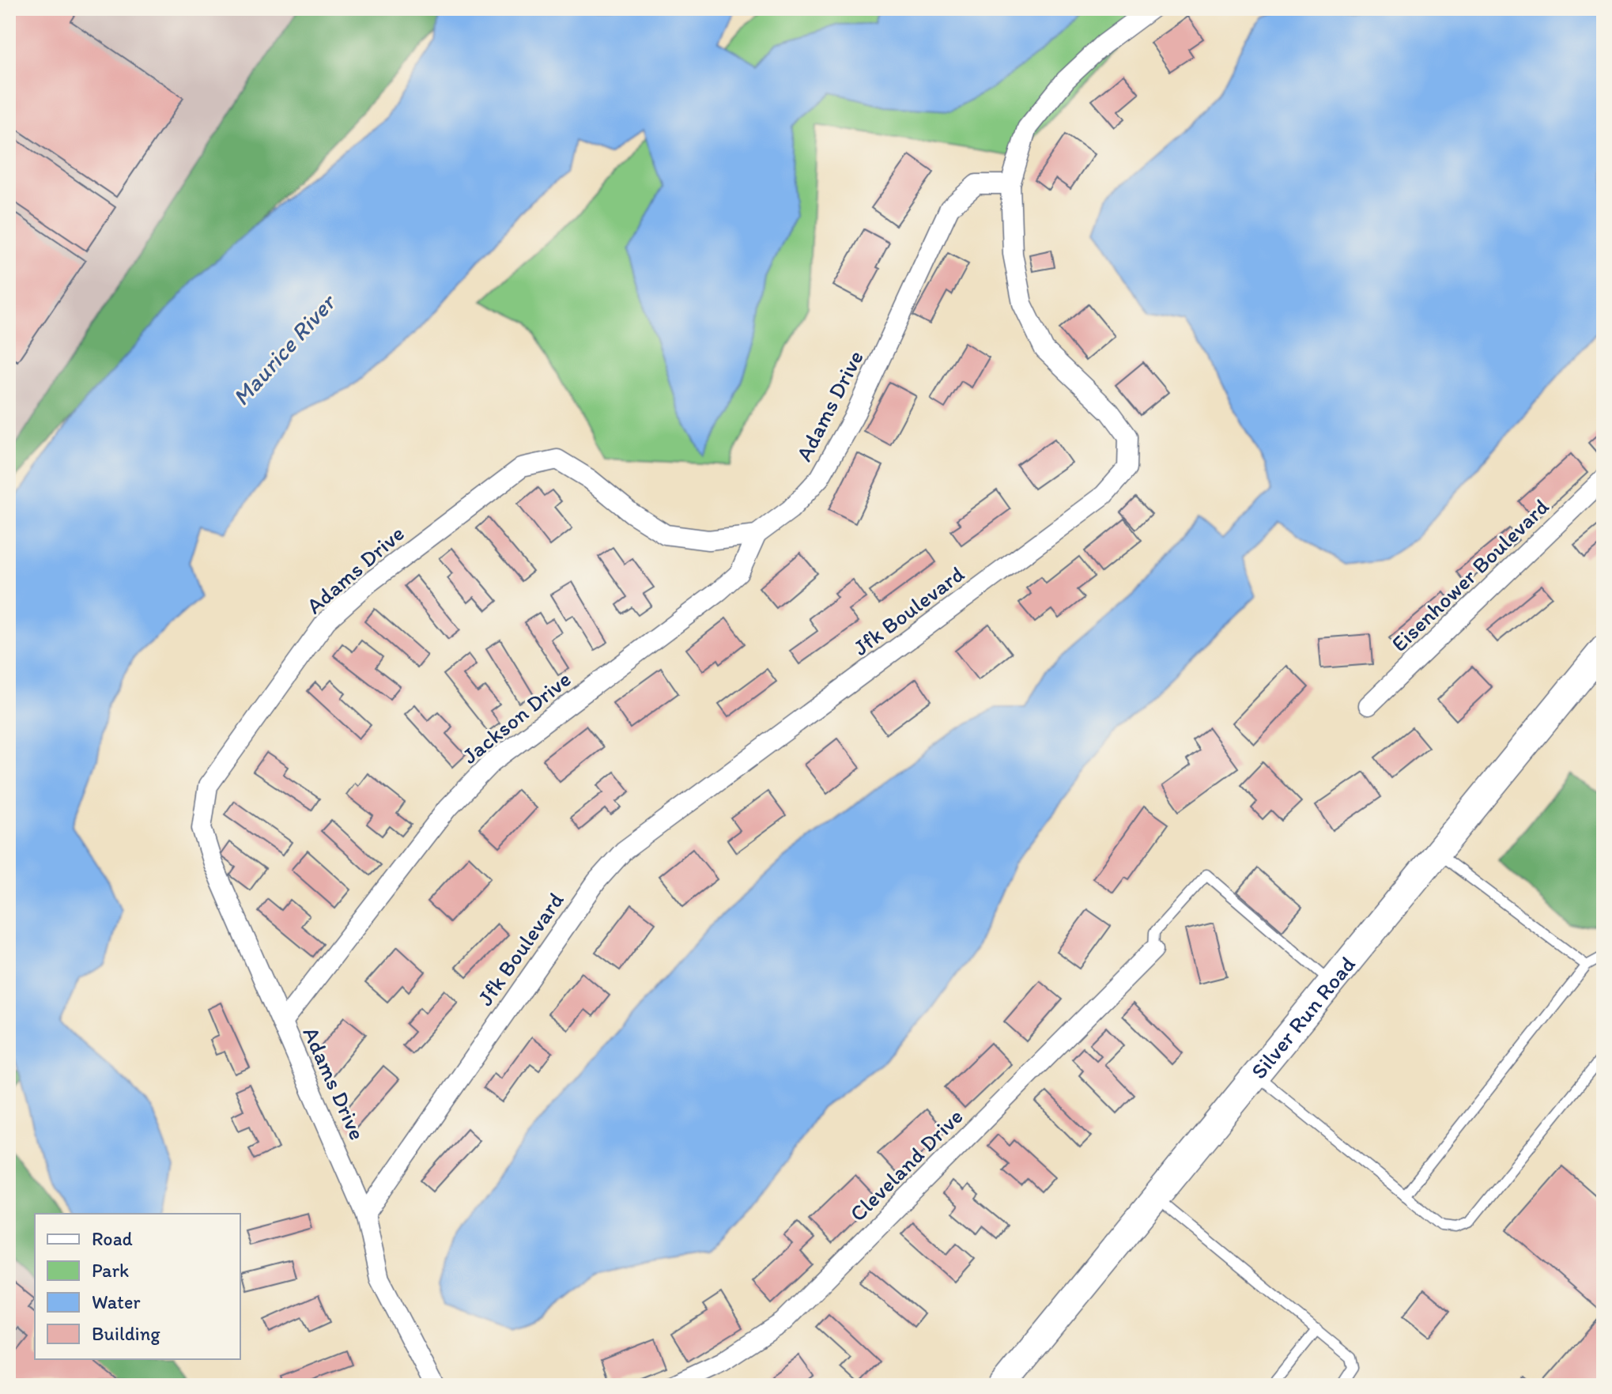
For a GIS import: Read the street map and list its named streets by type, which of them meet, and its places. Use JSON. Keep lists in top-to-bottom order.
{
  "streets": {
    "main road": ["Silver Run Road"],
    "street": [
      "Adams Drive",
      "Eisenhower Boulevard",
      "Jfk Boulevard",
      "Jackson Drive",
      "Cleveland Drive"
    ]
  },
  "crossings": [
    ["Adams Drive", "Jfk Boulevard"],
    ["Adams Drive", "Jackson Drive"]
  ],
  "water": ["Maurice River"],
  "legend": [
    "Road",
    "Park",
    "Water",
    "Building"
  ]
}
